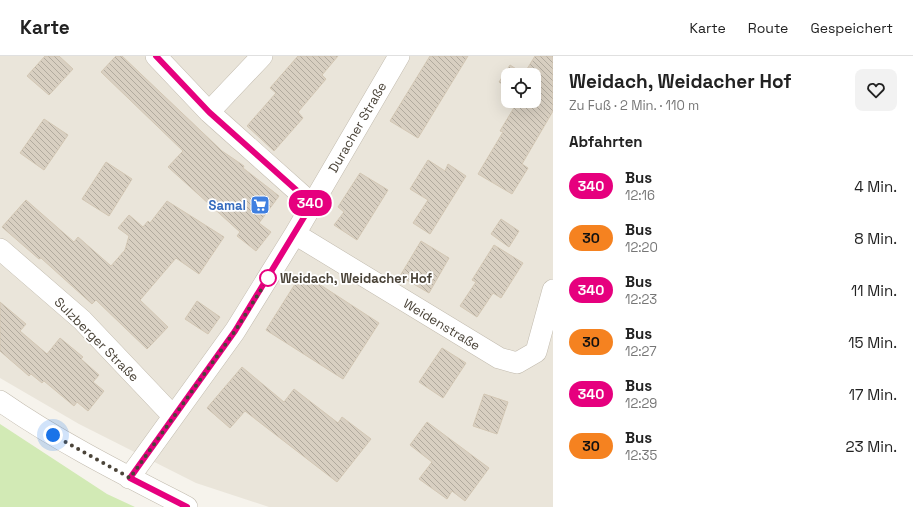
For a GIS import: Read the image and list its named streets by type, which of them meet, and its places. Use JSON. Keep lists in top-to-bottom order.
{
  "streets": {
    "street": ["Duracher Straße", "Weidenstraße", "Sulzberger Straße"]
  },
  "crossings": [
    ["Duracher Straße", "Weidenstraße"],
    ["Duracher Straße", "Sulzberger Straße"]
  ],
  "places": {
    "supermarket": ["Samal"],
    "other": ["Weidach, Weidacher Hof"]
  },
  "lines": ["bus line 340"],
  "page": {
    "header": "Karte",
    "nav": ["Karte", "Route", "Gespeichert"],
    "on_map": "340",
    "heading": [
      ["Weidach, Weidacher Hof", "Zu Fuß · 2 Min. · 110 m"],
      "Abfahrten"
    ],
    "list": [
      {
        "mark": "340",
        "name": "Bus",
        "note": "12:16",
        "value": "4 Min."
      },
      {
        "mark": "30",
        "name": "Bus",
        "note": "12:20",
        "value": "8 Min."
      },
      {
        "mark": "340",
        "name": "Bus",
        "note": "12:23",
        "value": "11 Min."
      },
      {
        "mark": "30",
        "name": "Bus",
        "note": "12:27",
        "value": "15 Min."
      },
      {
        "mark": "340",
        "name": "Bus",
        "note": "12:29",
        "value": "17 Min."
      },
      {
        "mark": "30",
        "name": "Bus",
        "note": "12:35",
        "value": "23 Min."
      }
    ]
  }
}
